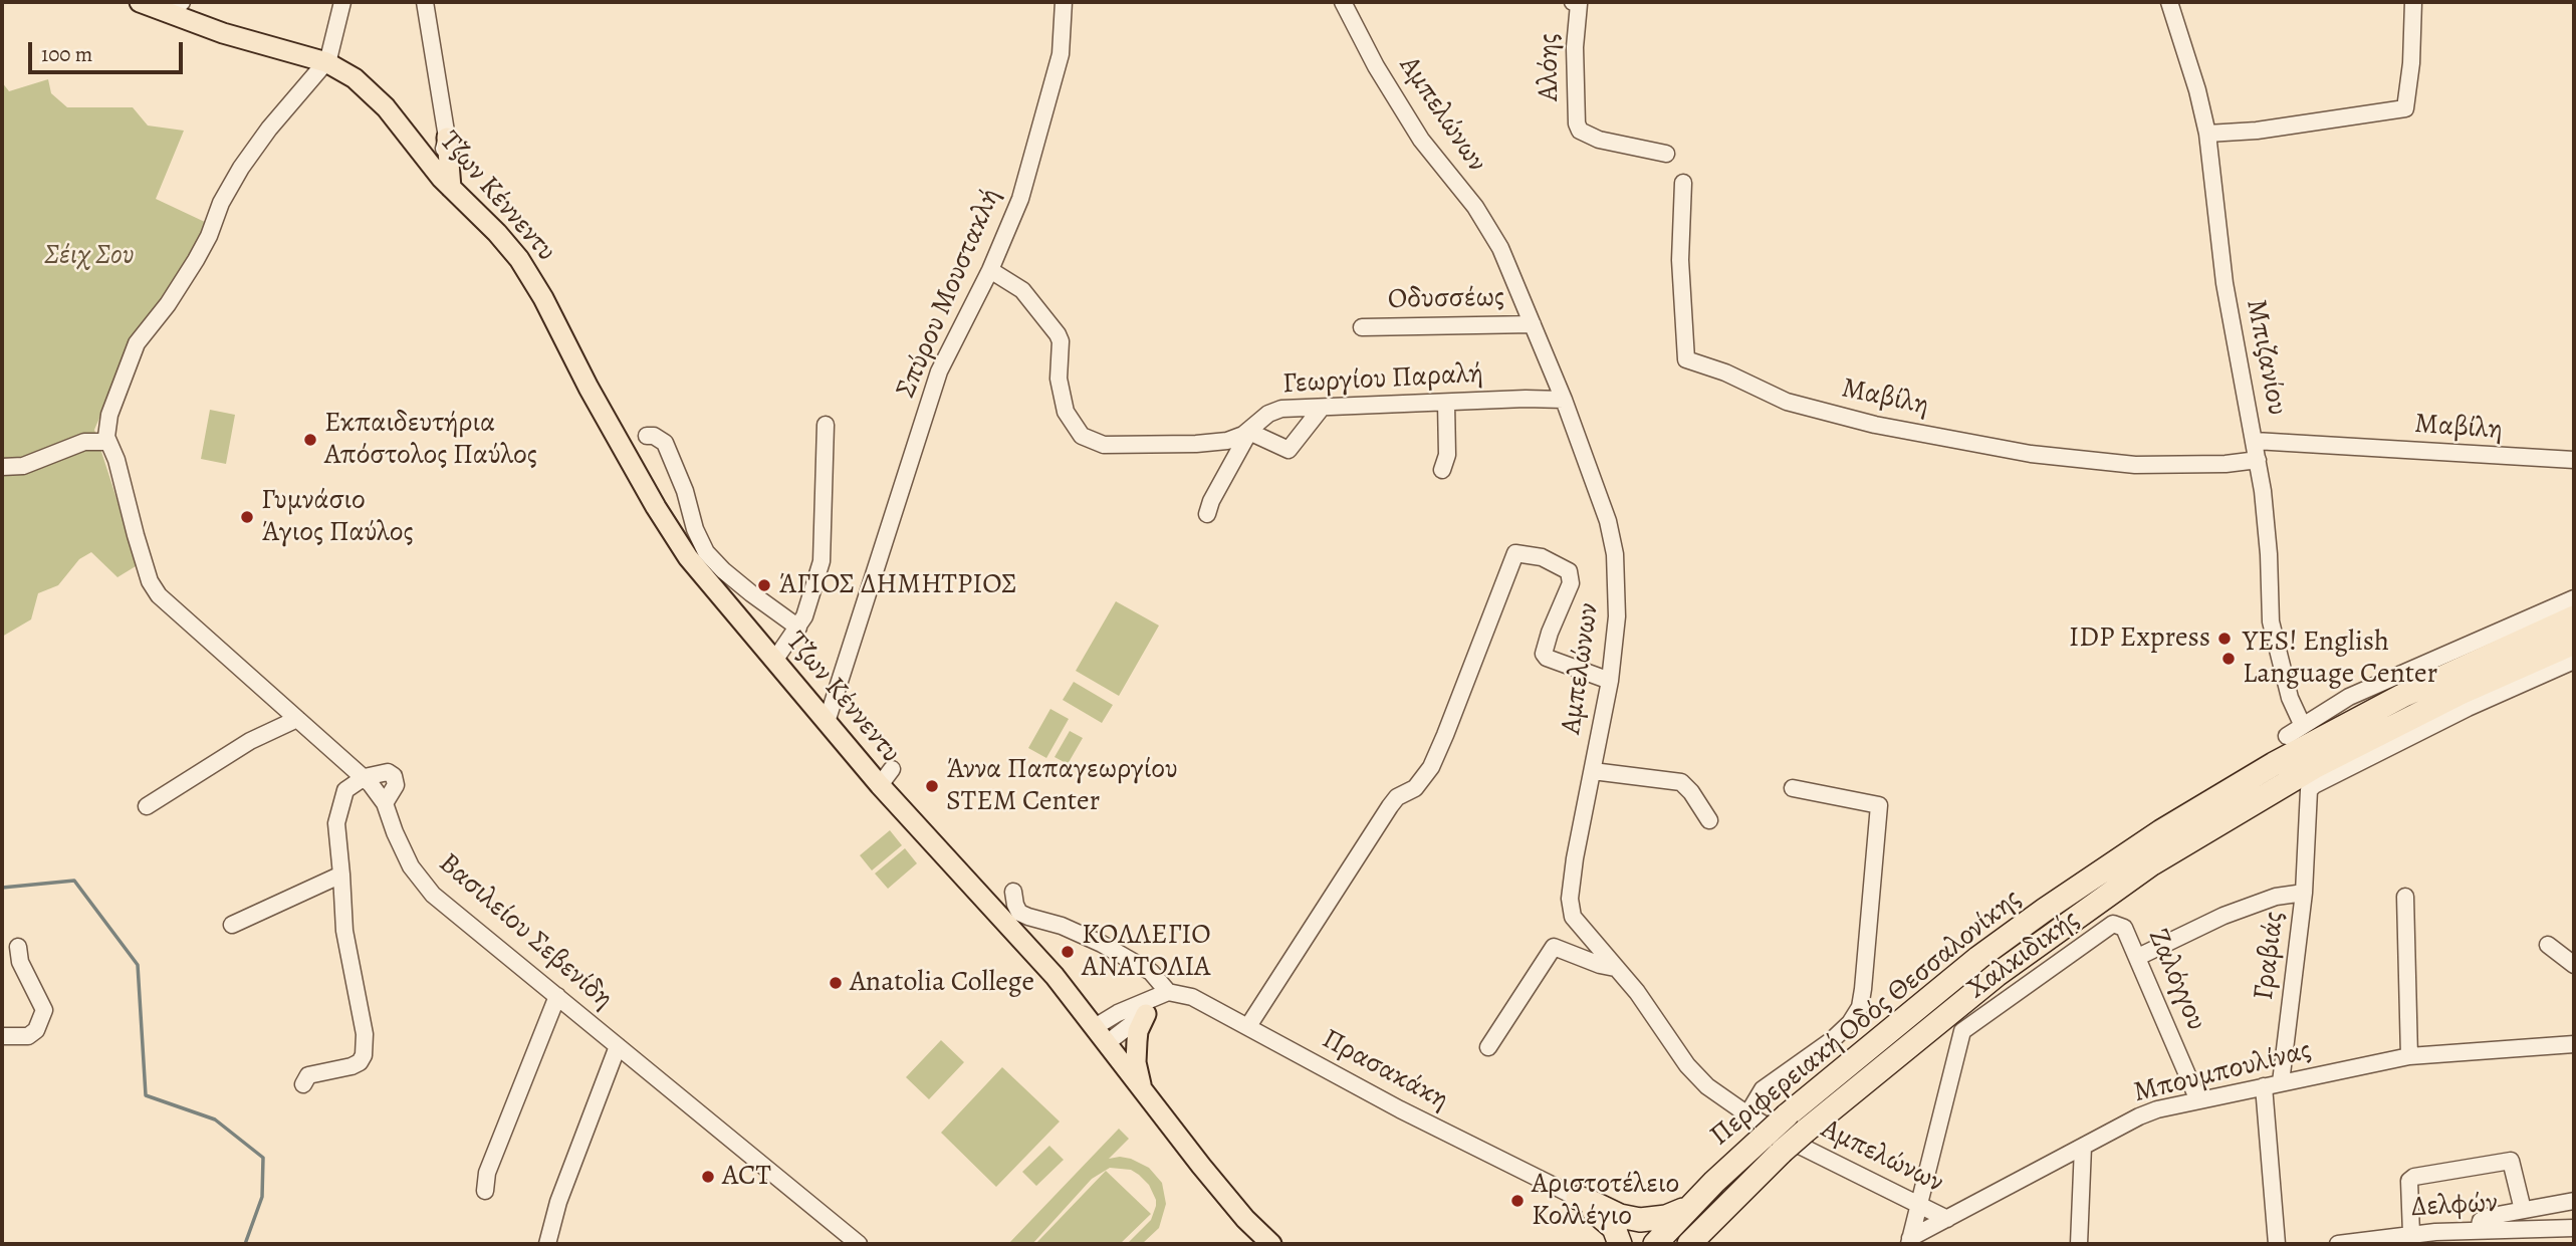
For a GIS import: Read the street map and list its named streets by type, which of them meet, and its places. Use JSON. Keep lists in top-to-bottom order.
{
  "streets": {
    "highway": ["Περιφερειακή Οδός Θεσσαλονίκης"],
    "main road": ["Τζων Κέννεντυ"],
    "street": [
      "Αλόης",
      "Αμπελώνων",
      "Σπύρου Μουστακλή",
      "Οδυσσέως",
      "Μπιζανίου",
      "Γεωργίου Παραλή",
      "Μαβίλη",
      "Βασιλείου Σεβενίδη",
      "Χαλκιδικής",
      "Γραβιάς",
      "Ζαλόγγου",
      "Πρασακάκη",
      "Μπουμπουλίνας",
      "Δελφών"
    ]
  },
  "crossings": [
    ["Αμπελώνων", "Οδυσσέως"],
    ["Αμπελώνων", "Γεωργίου Παραλή"],
    ["Αμπελώνων", "Χαλκιδικής"],
    ["Αμπελώνων", "Μπουμπουλίνας"],
    ["Τζων Κέννεντυ", "Σπύρου Μουστακλή"],
    ["Σπύρου Μουστακλή", "Γεωργίου Παραλή"],
    ["Μπιζανίου", "Μαβίλη"],
    ["Χαλκιδικής", "Ζαλόγγου"],
    ["Γραβιάς", "Μπουμπουλίνας"],
    ["Ζαλόγγου", "Μπουμπουλίνας"]
  ],
  "parks": ["Σέιχ Σου"],
  "places": [
    "Εκπαιδευτήρια Απόστολος Παύλος",
    "Γυμνάσιο Άγιος Παύλος",
    "ΆΓΙΟΣ ΔΗΜΗΤΡΙΟΣ",
    "IDP Express",
    "YES! English Language Center",
    "Άννα Παπαγεωργίου STEM Center",
    "ΚΟΛΛΕΓΙΟ ΑΝΑΤΟΛΙΑ",
    "Anatolia College",
    "ACT",
    "Αριστοτέλειο Κολλέγιο"
  ],
  "scale_bar": "100 m"
}
